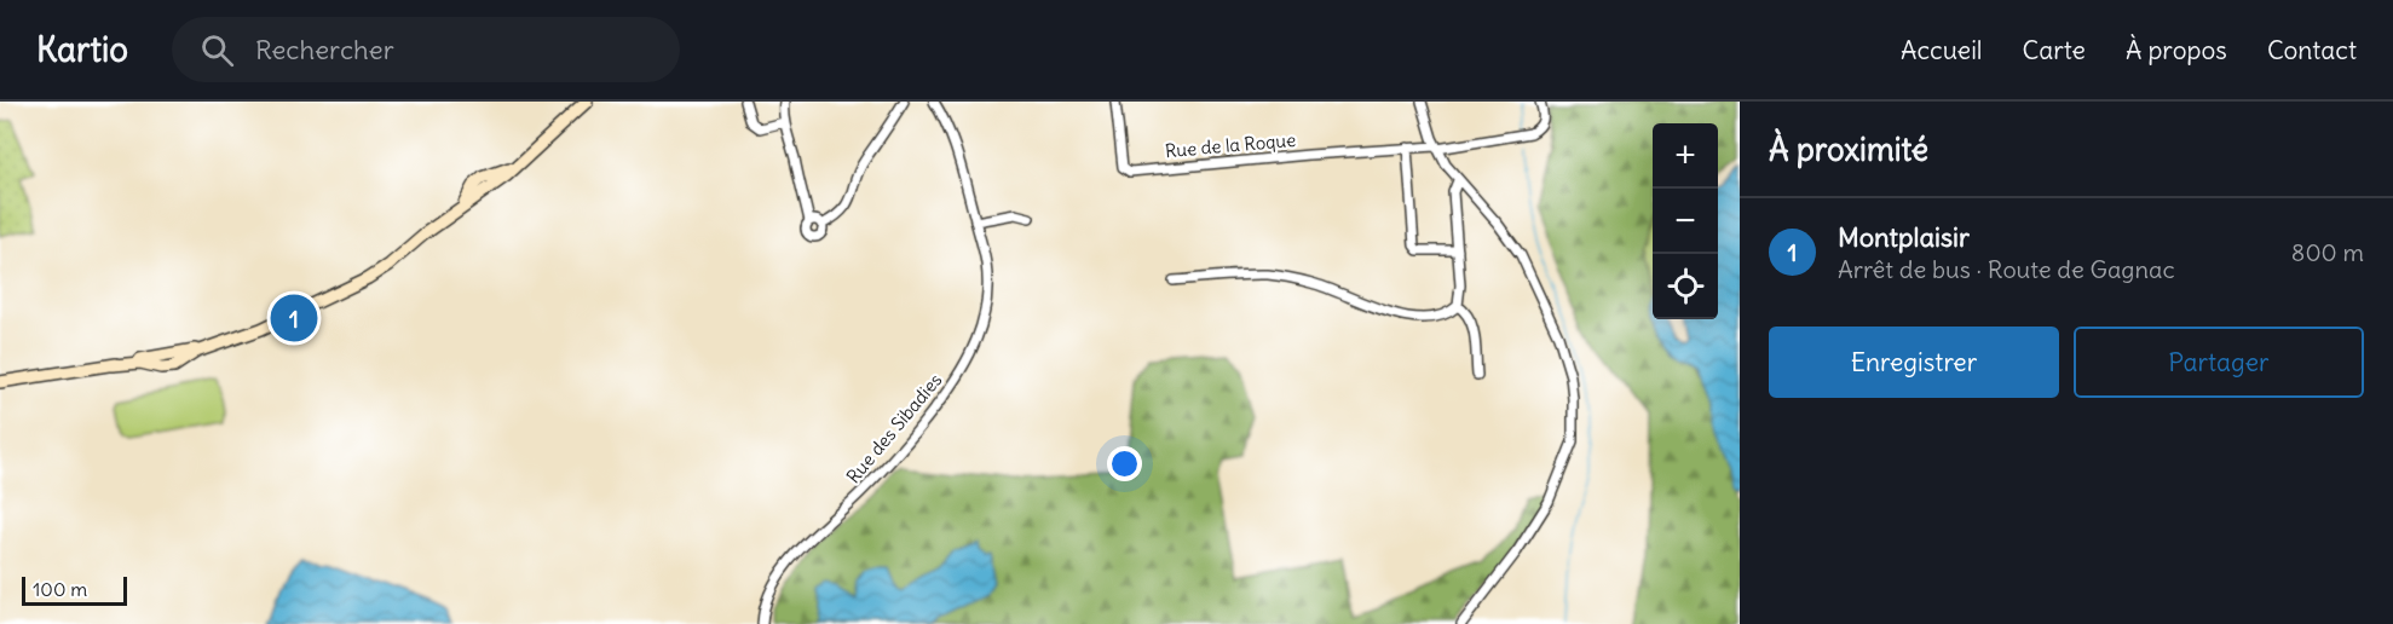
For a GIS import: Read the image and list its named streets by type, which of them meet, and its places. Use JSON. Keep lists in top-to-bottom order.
{
  "streets": {
    "street": ["Rue de la Roque", "Rue des Sibadies"]
  },
  "scale_bar": "100 m",
  "page": {
    "header": "Kartio",
    "search": "Rechercher",
    "nav": [
      "Accueil",
      "Carte",
      "À propos",
      "Contact"
    ],
    "heading": "À proximité",
    "map_buttons": ["+", "−"],
    "list": [
      {
        "mark": "1",
        "name": "Montplaisir",
        "note": "Arrêt de bus · Route de Gagnac",
        "value": "800 m"
      }
    ],
    "pins": "1",
    "buttons": ["Enregistrer", "Partager"],
    "scale": "100 m"
  }
}
